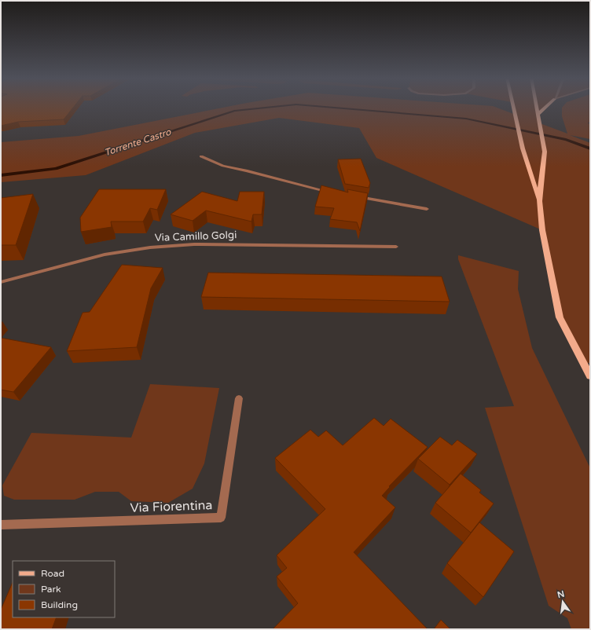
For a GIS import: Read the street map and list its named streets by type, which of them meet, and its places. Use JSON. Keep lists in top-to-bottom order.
{
  "streets": {
    "street": ["Via Camillo Golgi", "Via Fiorentina"]
  },
  "water": ["Torrente Castro"],
  "legend": ["Road", "Park", "Building"],
  "north": "top"
}
